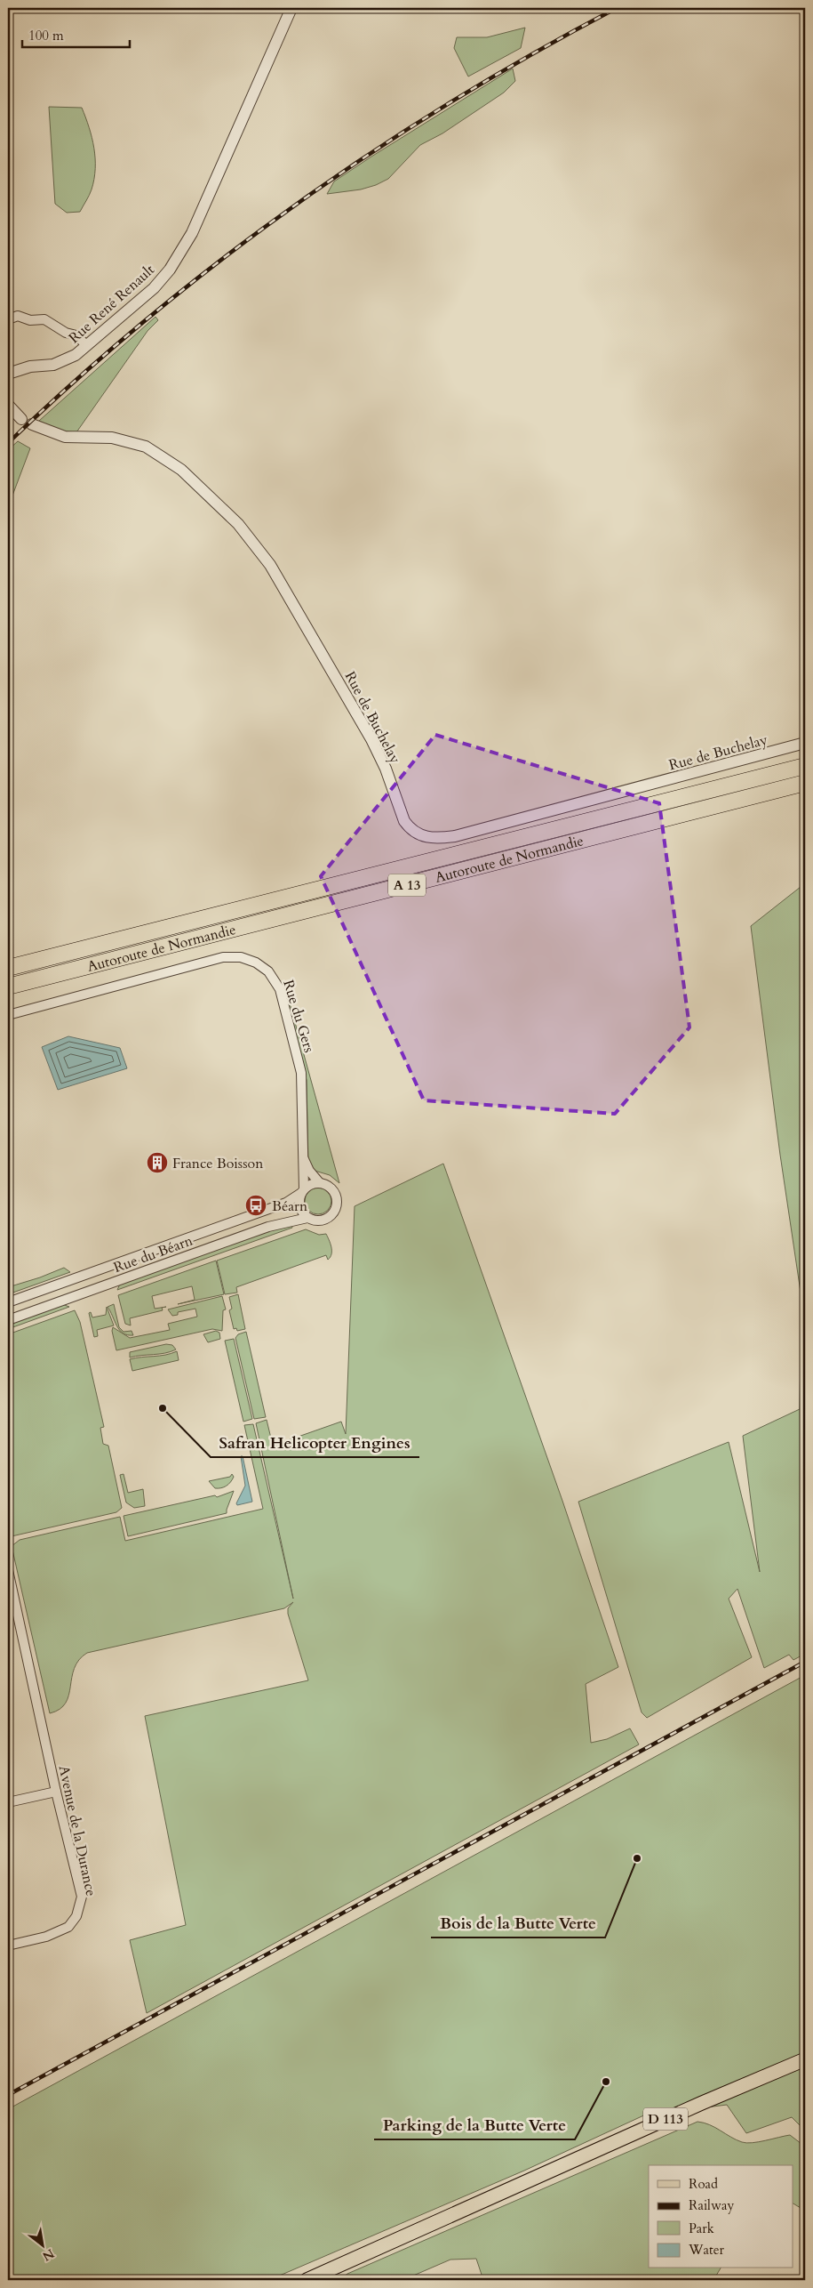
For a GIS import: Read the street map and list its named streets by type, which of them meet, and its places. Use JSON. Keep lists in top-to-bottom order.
{
  "streets": {
    "highway": ["Autoroute de Normandie", "A 13"],
    "main road": ["D 113"],
    "street": [
      "Rue René Renault",
      "Rue de Buchelay",
      "Rue du Gers",
      "Rue du Béarn",
      "Avenue de la Durance"
    ]
  },
  "crossings": [
    ["Rue du Gers", "Rue du Béarn"]
  ],
  "places": {
    "building": ["France Boisson"],
    "bus stop": ["Béarn"],
    "other": ["Safran Helicopter Engines", "Bois de la Butte Verte", "Parking de la Butte Verte"]
  },
  "legend": [
    "Road",
    "Railway",
    "Park",
    "Water"
  ],
  "scale_bar": "100 m",
  "north": "bottom right"
}
